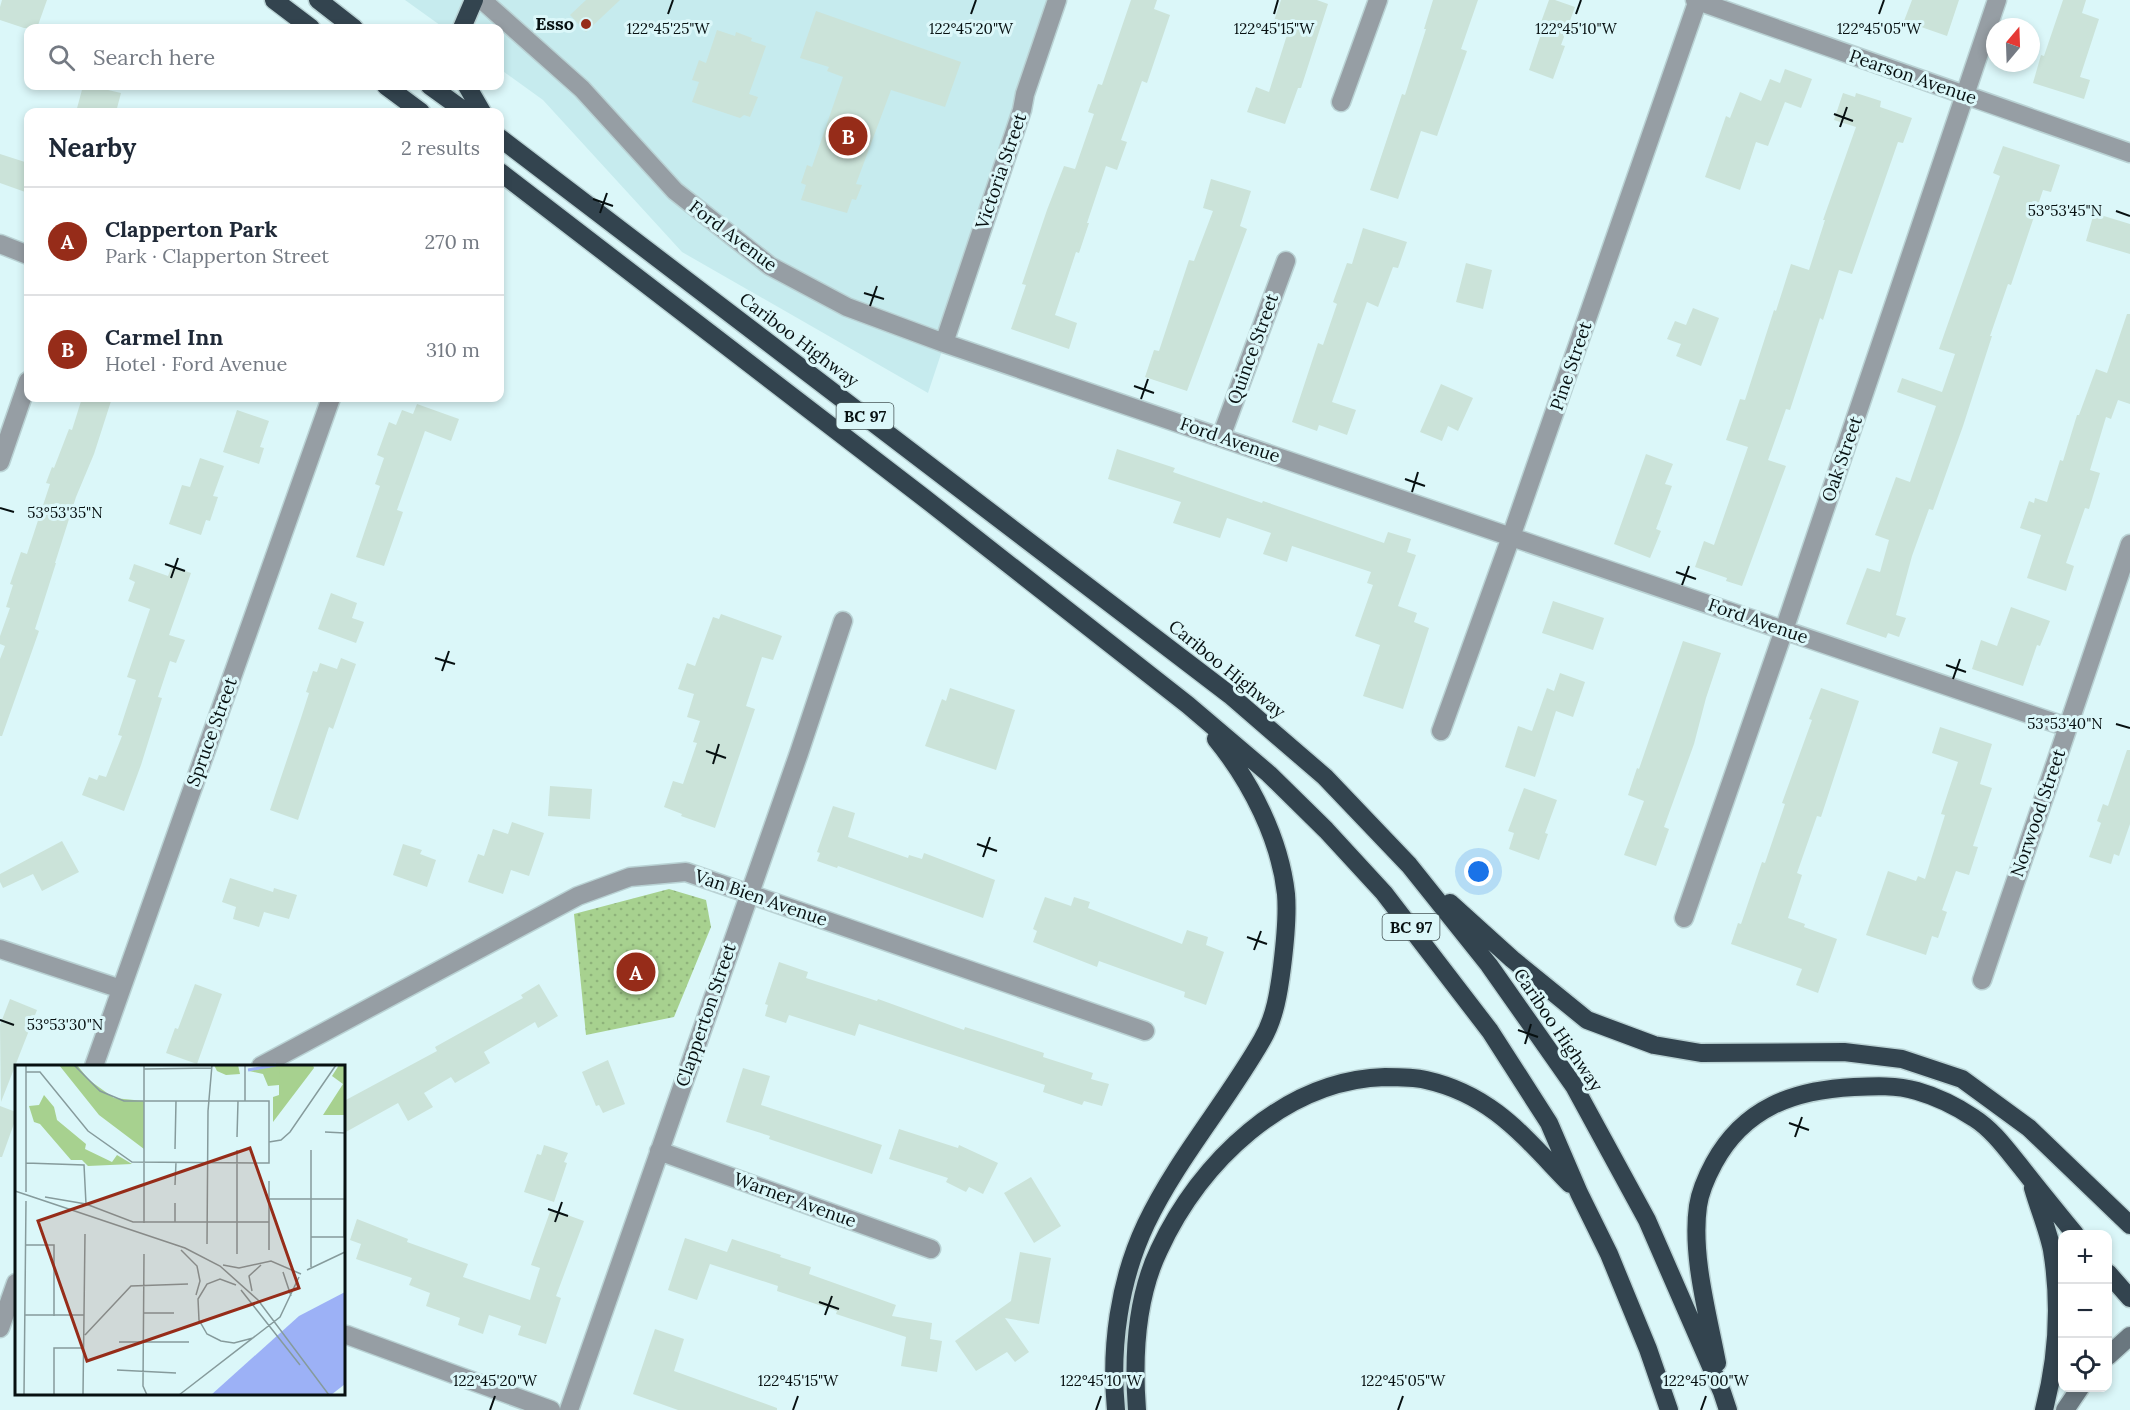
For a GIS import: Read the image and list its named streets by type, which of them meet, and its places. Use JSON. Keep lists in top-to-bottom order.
{
  "streets": {
    "highway": ["Cariboo Highway", "BC 97"],
    "street": [
      "Pearson Avenue",
      "Victoria Street",
      "Ford Avenue",
      "Quince Street",
      "Pine Street",
      "Oak Street",
      "Spruce Street",
      "Norwood Street",
      "Van Bien Avenue",
      "Clapperton Street",
      "Warner Avenue"
    ]
  },
  "crossings": [
    ["Pearson Avenue", "Pine Street"],
    ["Pearson Avenue", "Oak Street"],
    ["Victoria Street", "Ford Avenue"],
    ["Ford Avenue", "Quince Street"],
    ["Ford Avenue", "Pine Street"],
    ["Ford Avenue", "Oak Street"],
    ["Ford Avenue", "Norwood Street"],
    ["Van Bien Avenue", "Clapperton Street"],
    ["Clapperton Street", "Warner Avenue"]
  ],
  "places": ["Esso"],
  "north": "top",
  "page": {
    "search": "Search here",
    "heading": ["Nearby", "2 results"],
    "pins": ["B", "A"],
    "list": [
      {
        "mark": "A",
        "name": "Clapperton Park",
        "note": "Park · Clapperton Street",
        "value": "270 m"
      },
      {
        "mark": "B",
        "name": "Carmel Inn",
        "note": "Hotel · Ford Avenue",
        "value": "310 m"
      }
    ],
    "map_buttons": ["+", "−"]
  },
  "coordinates": [
    "122°45'25\"W",
    "122°45'20\"W",
    "122°45'10\"W",
    "122°45'15\"W",
    "122°45'05\"W",
    "53°53'45\"N",
    "53°53'35\"N",
    "53°53'40\"N",
    "53°53'30\"N",
    "122°45'00\"W"
  ]
}
